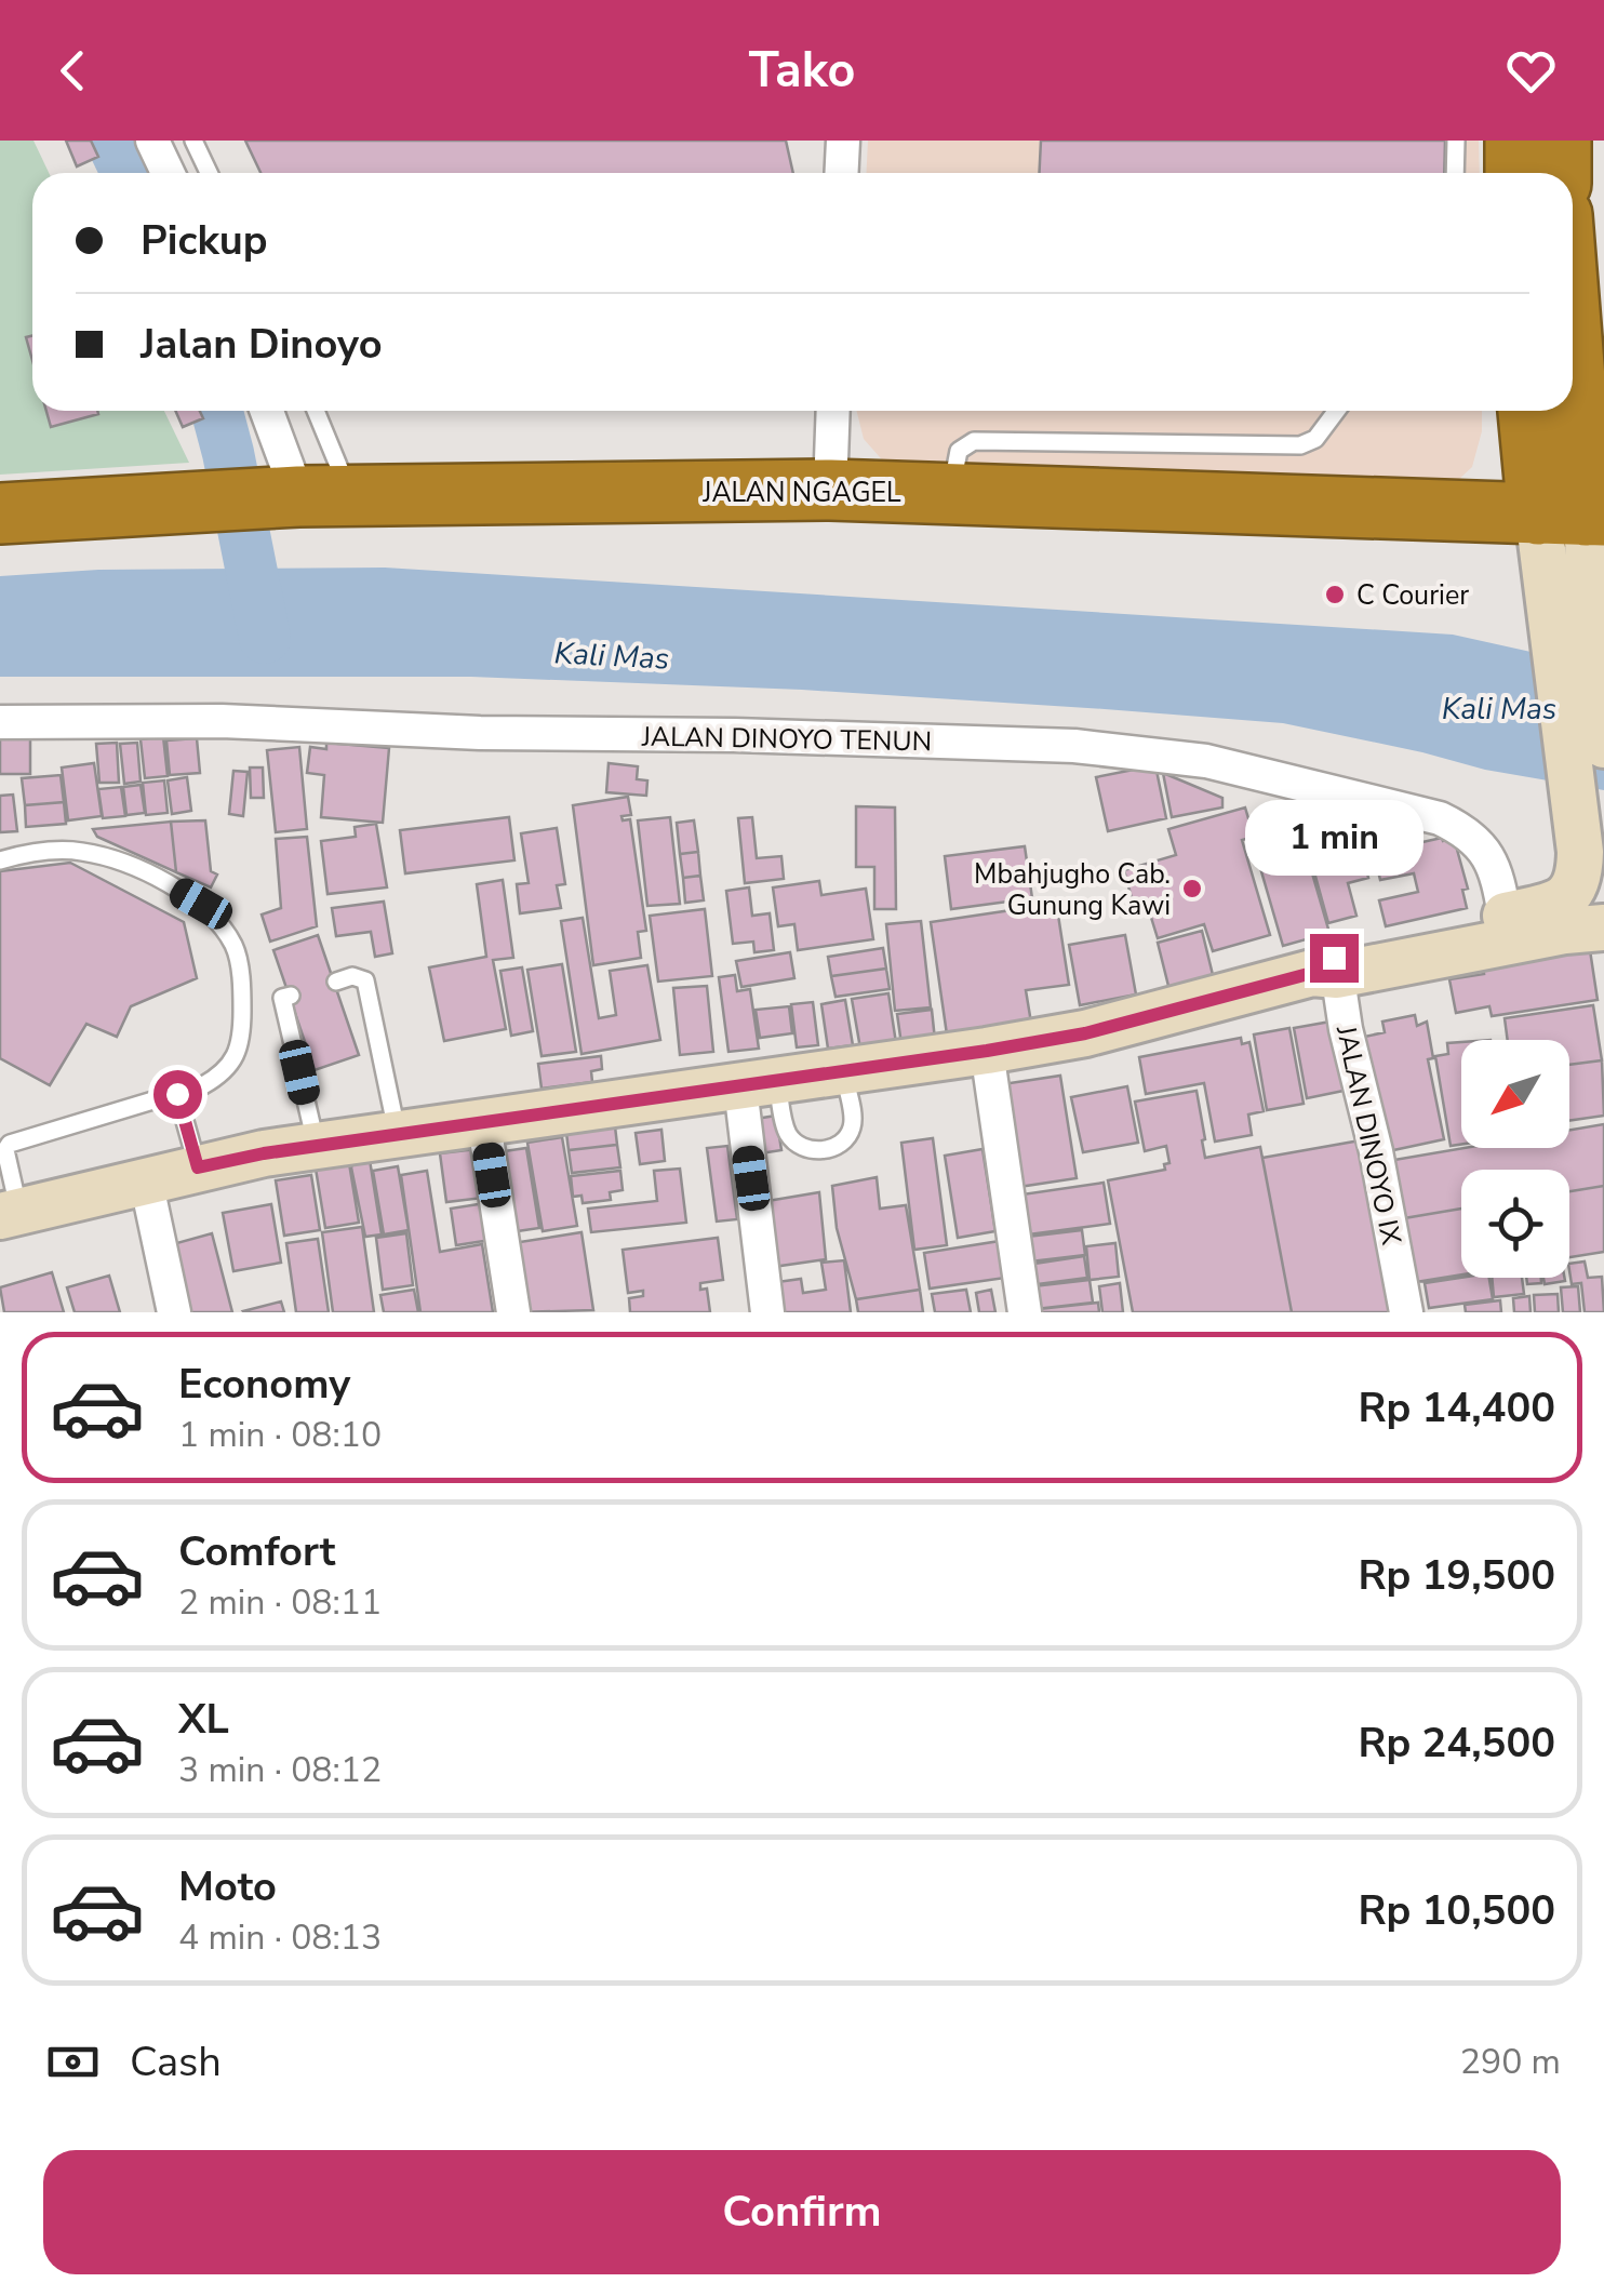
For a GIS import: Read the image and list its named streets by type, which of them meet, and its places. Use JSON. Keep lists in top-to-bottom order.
{
  "streets": {
    "highway": ["JALAN NGAGEL"],
    "street": ["JALAN DINOYO TENUN", "JALAN DINOYO IX"]
  },
  "water": ["Kali Mas"],
  "places": ["C Courier", "Mbahjugho Cab. Gunung Kawi"],
  "north": "bottom left",
  "page": {
    "header": "Tako",
    "banner": ["Pickup", "Jalan Dinoyo"],
    "bubble": "1 min",
    "list": [
      {
        "name": "Economy",
        "note": "1 min · 08:10",
        "value": "Rp 14,400"
      },
      {
        "name": "Comfort",
        "note": "2 min · 08:11",
        "value": "Rp 19,500"
      },
      {
        "name": "XL",
        "note": "3 min · 08:12",
        "value": "Rp 24,500"
      },
      {
        "name": "Moto",
        "note": "4 min · 08:13",
        "value": "Rp 10,500"
      }
    ],
    "pay": ["Cash", "290 m"],
    "buttons": "Confirm"
  }
}
